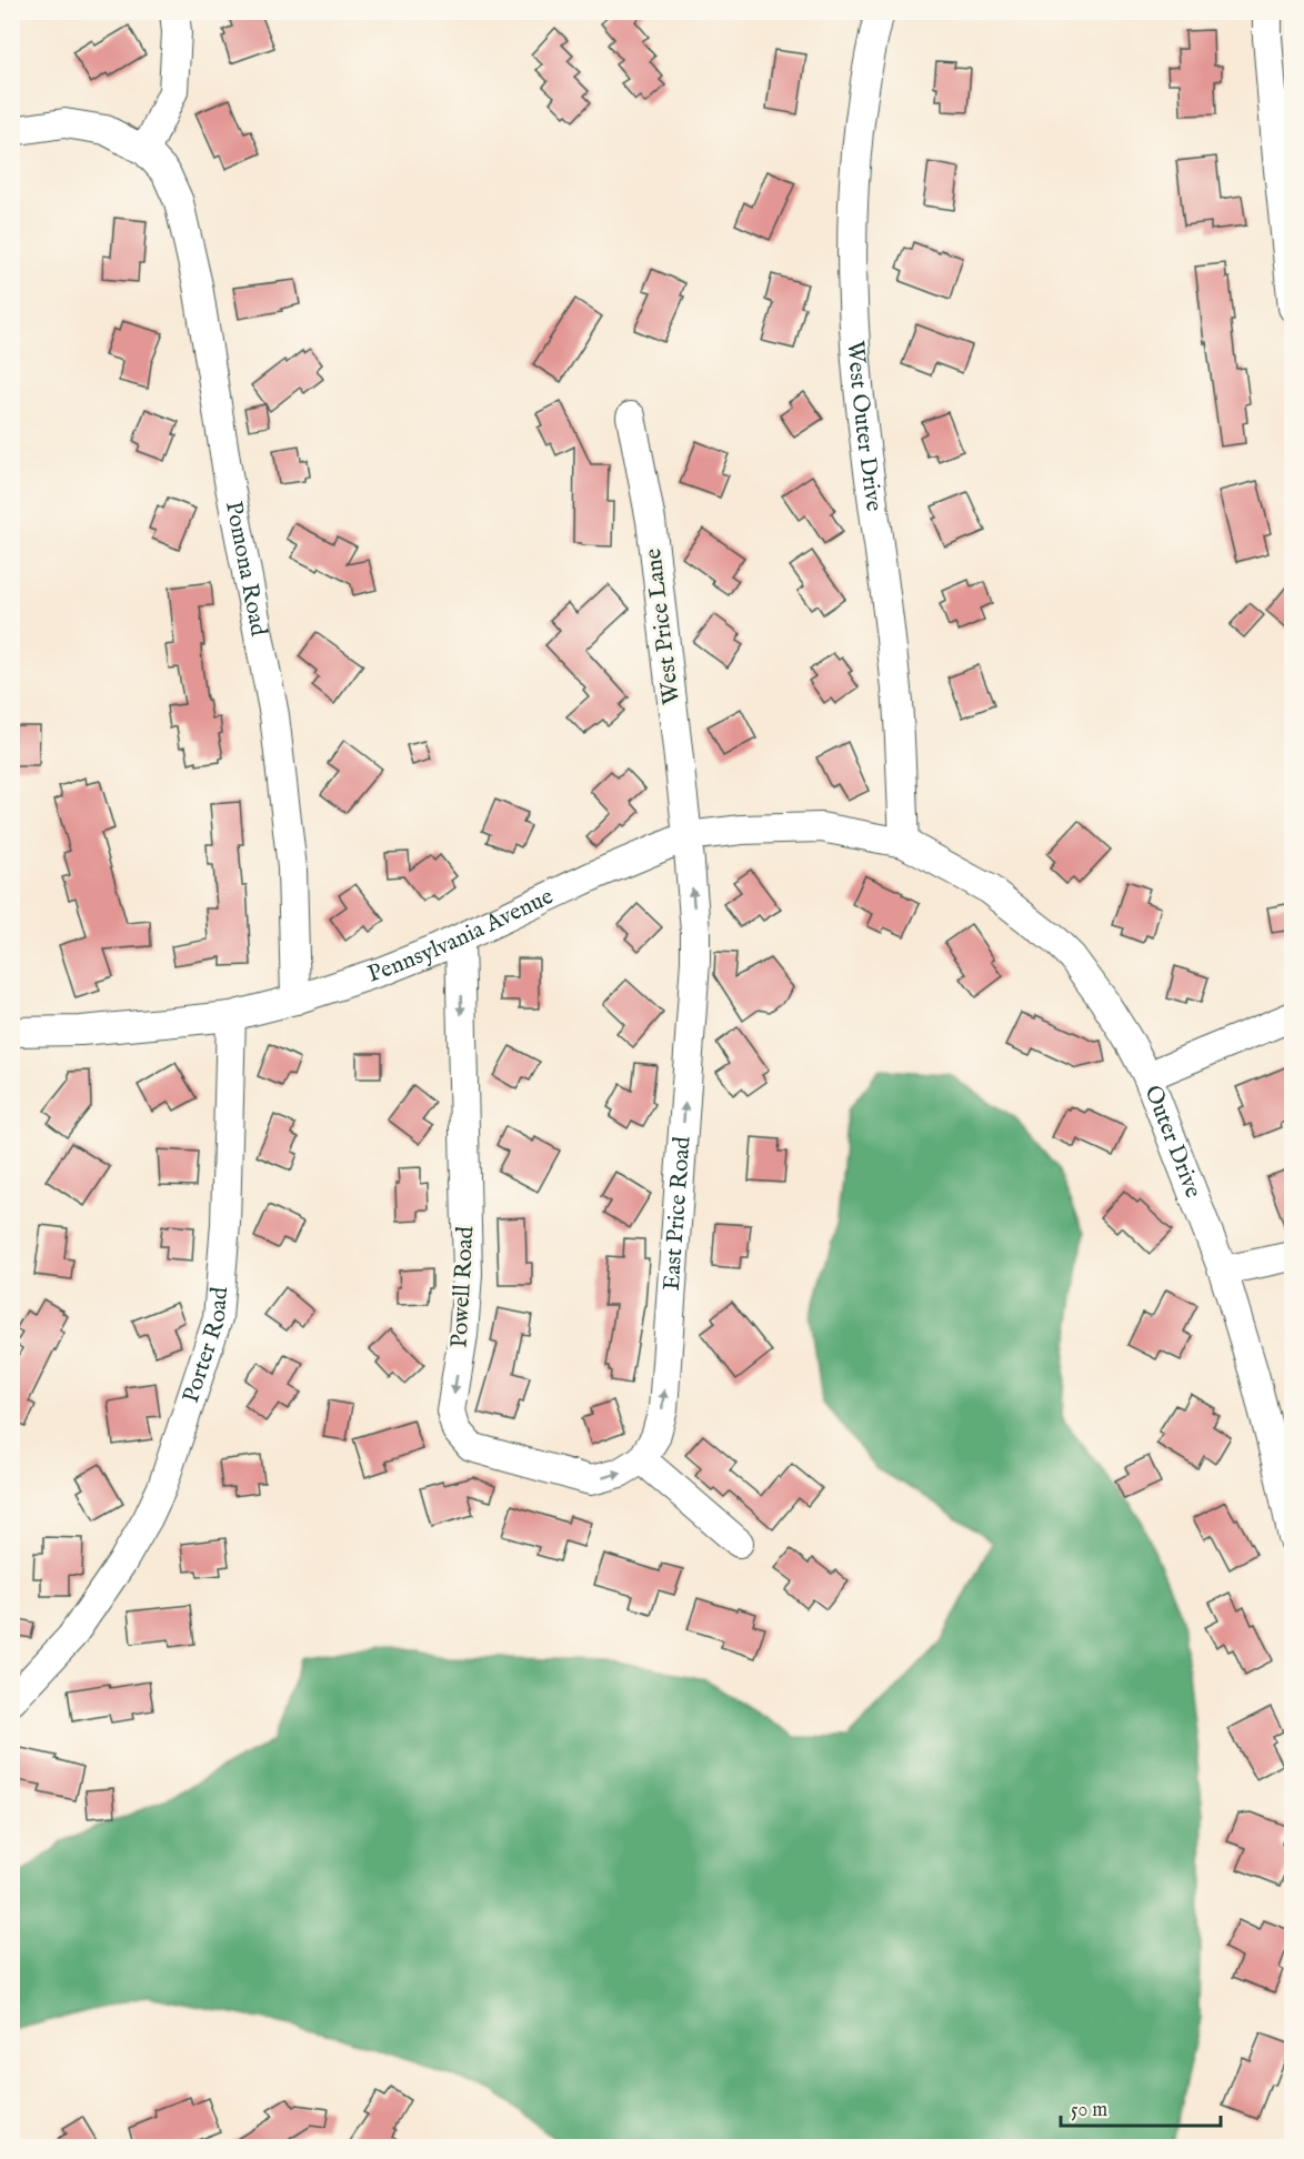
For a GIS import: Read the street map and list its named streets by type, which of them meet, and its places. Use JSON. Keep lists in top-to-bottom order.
{
  "streets": {
    "street": [
      "West Outer Drive",
      "Pomona Road",
      "West Price Lane",
      "Pennsylvania Avenue",
      "Outer Drive",
      "East Price Road",
      "Powell Road",
      "Porter Road"
    ]
  },
  "crossings": [
    ["West Outer Drive", "Pennsylvania Avenue"],
    ["West Outer Drive", "Outer Drive"],
    ["Pomona Road", "Pennsylvania Avenue"],
    ["West Price Lane", "Pennsylvania Avenue"],
    ["West Price Lane", "East Price Road"],
    ["Pennsylvania Avenue", "Outer Drive"],
    ["Pennsylvania Avenue", "East Price Road"],
    ["Pennsylvania Avenue", "Powell Road"],
    ["Pennsylvania Avenue", "Porter Road"],
    ["East Price Road", "Powell Road"]
  ],
  "one_way": ["East Price Road"],
  "scale_bar": "50 m"
}
